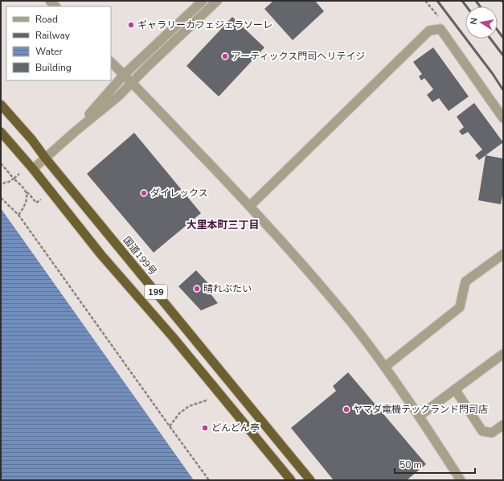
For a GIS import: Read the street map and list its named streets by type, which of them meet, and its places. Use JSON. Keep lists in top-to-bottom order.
{
  "streets": {
    "highway": ["国道199号", "199"]
  },
  "districts": ["大里本町三丁目"],
  "places": [
    "ギャラリーカフェジェラソーレ",
    "アーティックス門司ヘリテイジ",
    "ダイレックス",
    "晴れぶたい",
    "ヤマダ電機テックランド門司店",
    "どんどん亭"
  ],
  "legend": [
    "Road",
    "Railway",
    "Water",
    "Building"
  ],
  "scale_bar": "50 m",
  "north": "left"
}
